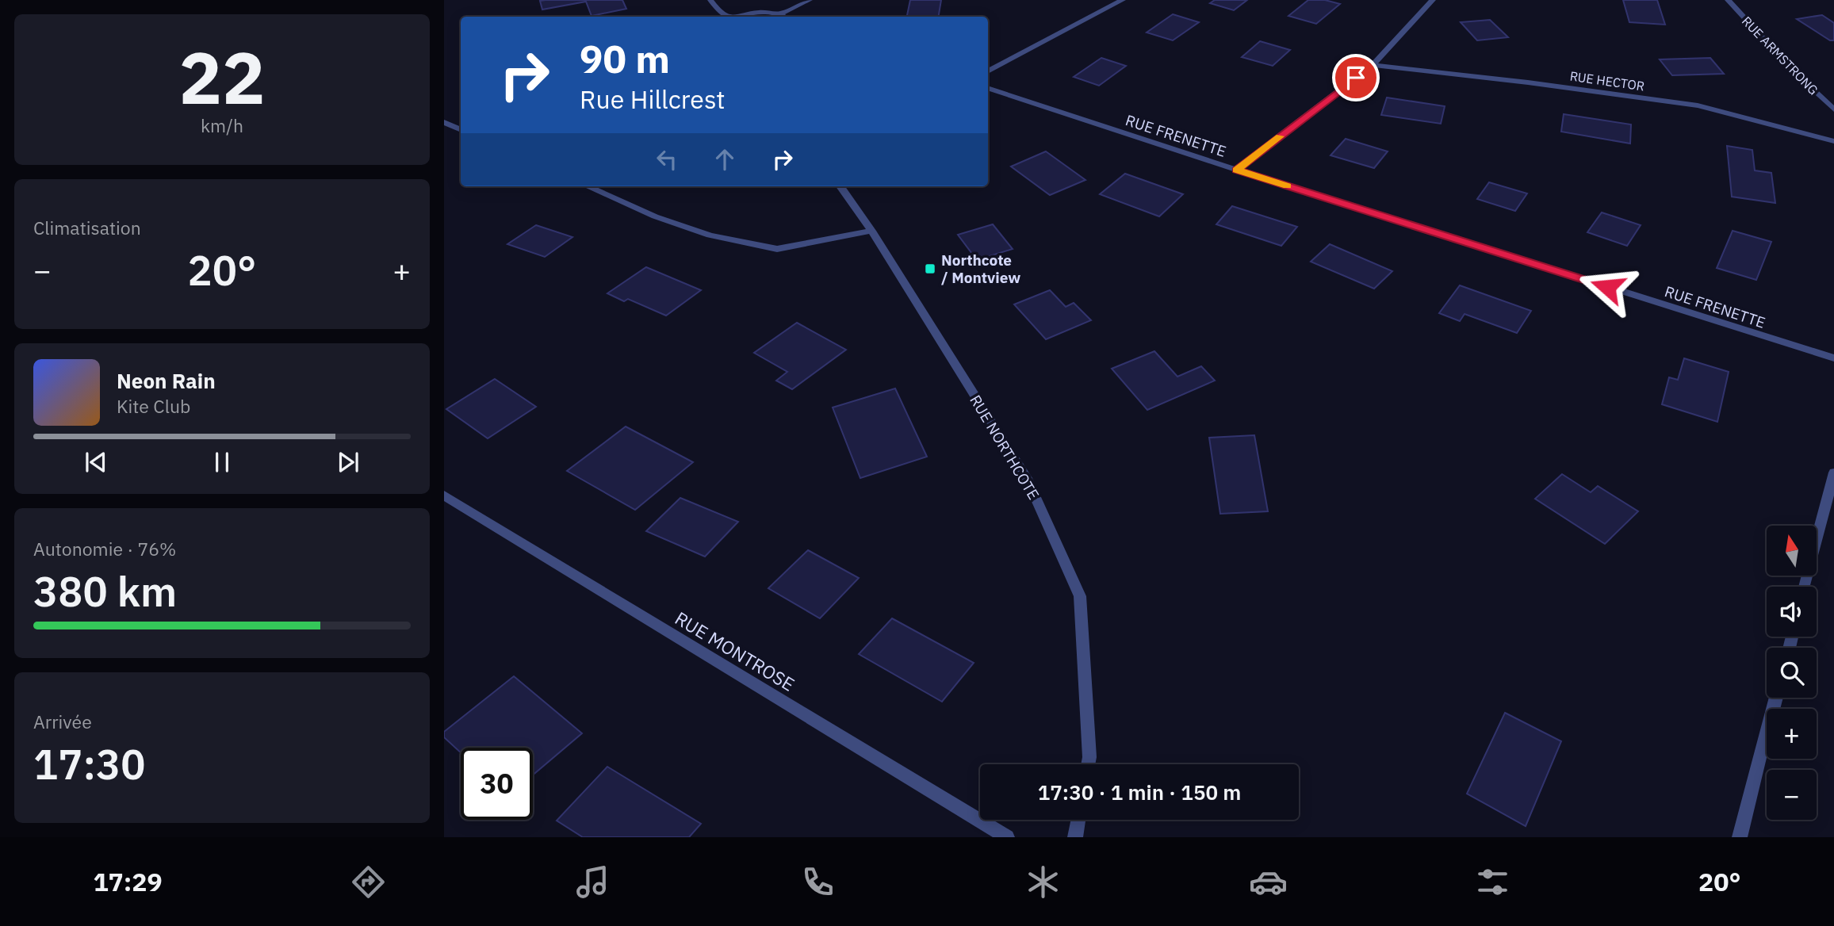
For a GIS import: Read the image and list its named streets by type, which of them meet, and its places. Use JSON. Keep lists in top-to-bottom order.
{
  "streets": {
    "street": [
      "RUE ARMSTRONG",
      "RUE HECTOR",
      "RUE FRENETTE",
      "RUE NORTHCOTE",
      "RUE MONTROSE"
    ]
  },
  "places": {
    "transit": ["Northcote / Montview"]
  },
  "north": "top",
  "page": {
    "tile": [
      ["22", "km/h"],
      "Climatisation",
      ["Autonomie · 76%", "380 km"],
      ["Arrivée", "17:30"]
    ],
    "turn": ["90 m", "Rue Hillcrest"],
    "heat": ["−", "20°", "+"],
    "song": ["Neon Rain", "Kite Club"],
    "map_buttons": ["+", "−"],
    "limit": "30",
    "trip": "17:30 · 1 min · 150 m",
    "tabs": ["17:29", "20°"]
  }
}
